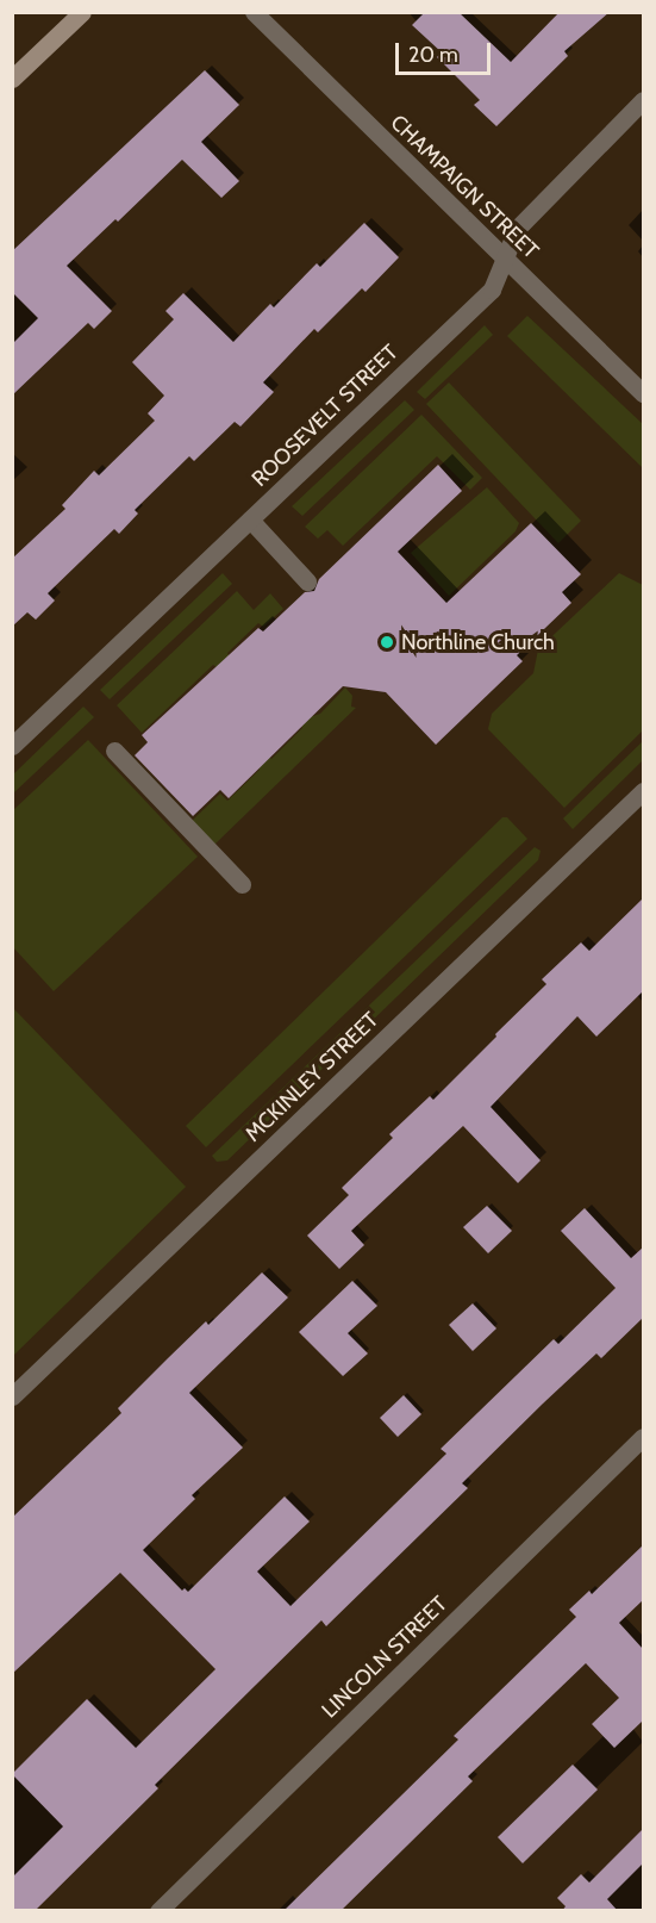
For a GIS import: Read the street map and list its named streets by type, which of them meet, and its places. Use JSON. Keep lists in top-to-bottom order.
{
  "streets": {
    "street": [
      "CHAMPAIGN STREET",
      "ROOSEVELT STREET",
      "MCKINLEY STREET",
      "LINCOLN STREET"
    ]
  },
  "crossings": [
    ["CHAMPAIGN STREET", "ROOSEVELT STREET"]
  ],
  "places": ["Northline Church"],
  "scale_bar": "20 m"
}
